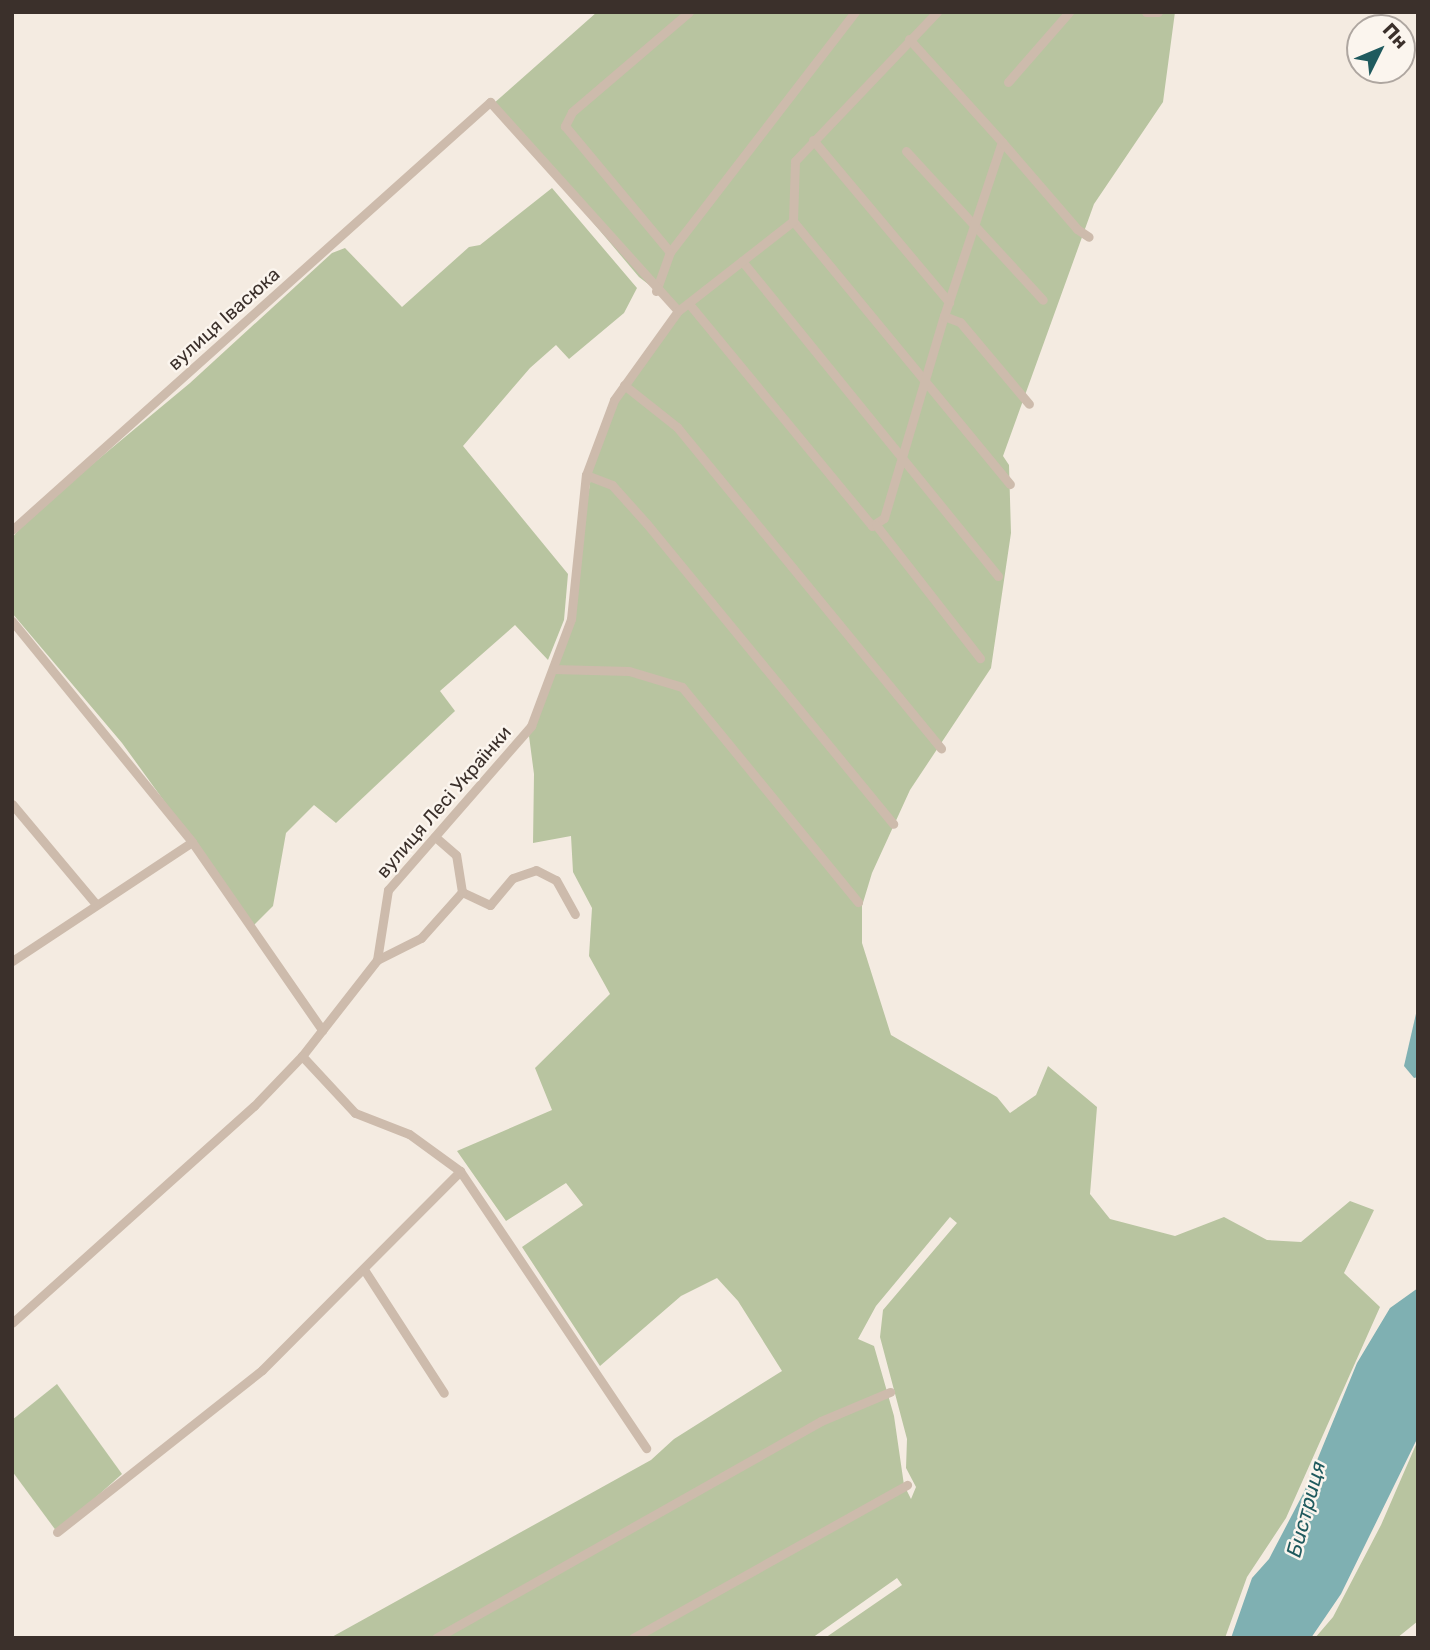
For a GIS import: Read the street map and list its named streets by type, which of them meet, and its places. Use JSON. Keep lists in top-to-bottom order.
{
  "streets": {
    "street": ["вулиця Івасюка", "вулиця Лесі Українки"]
  },
  "water": ["Бистриця"],
  "north": "top right"
}
